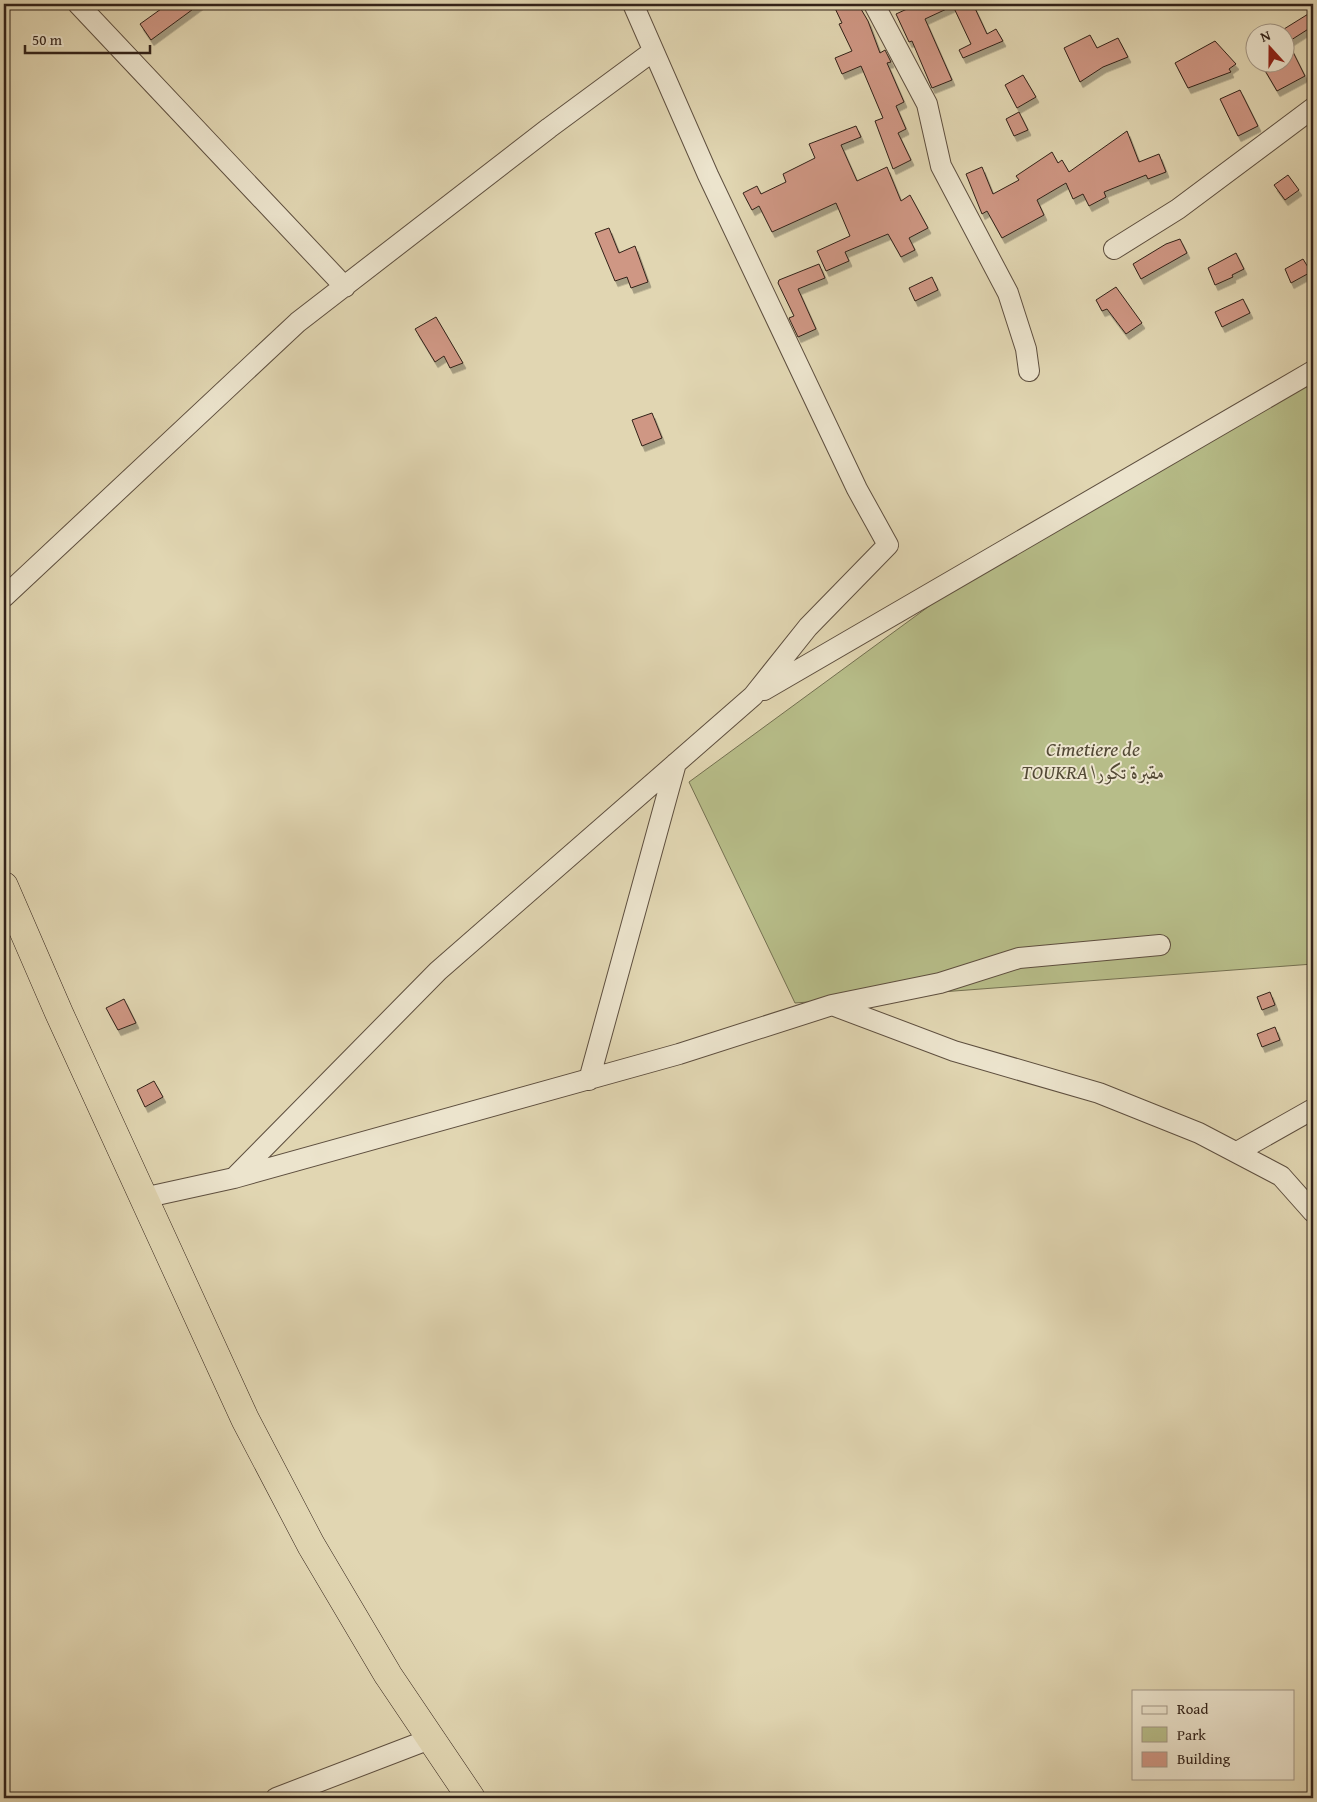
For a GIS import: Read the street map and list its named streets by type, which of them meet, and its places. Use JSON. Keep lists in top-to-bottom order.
{
  "parks": ["Cimetiere de TOUKRA مقبرة تكورا"],
  "legend": ["Road", "Park", "Building"],
  "scale_bar": "50 m",
  "north": "top"
}
